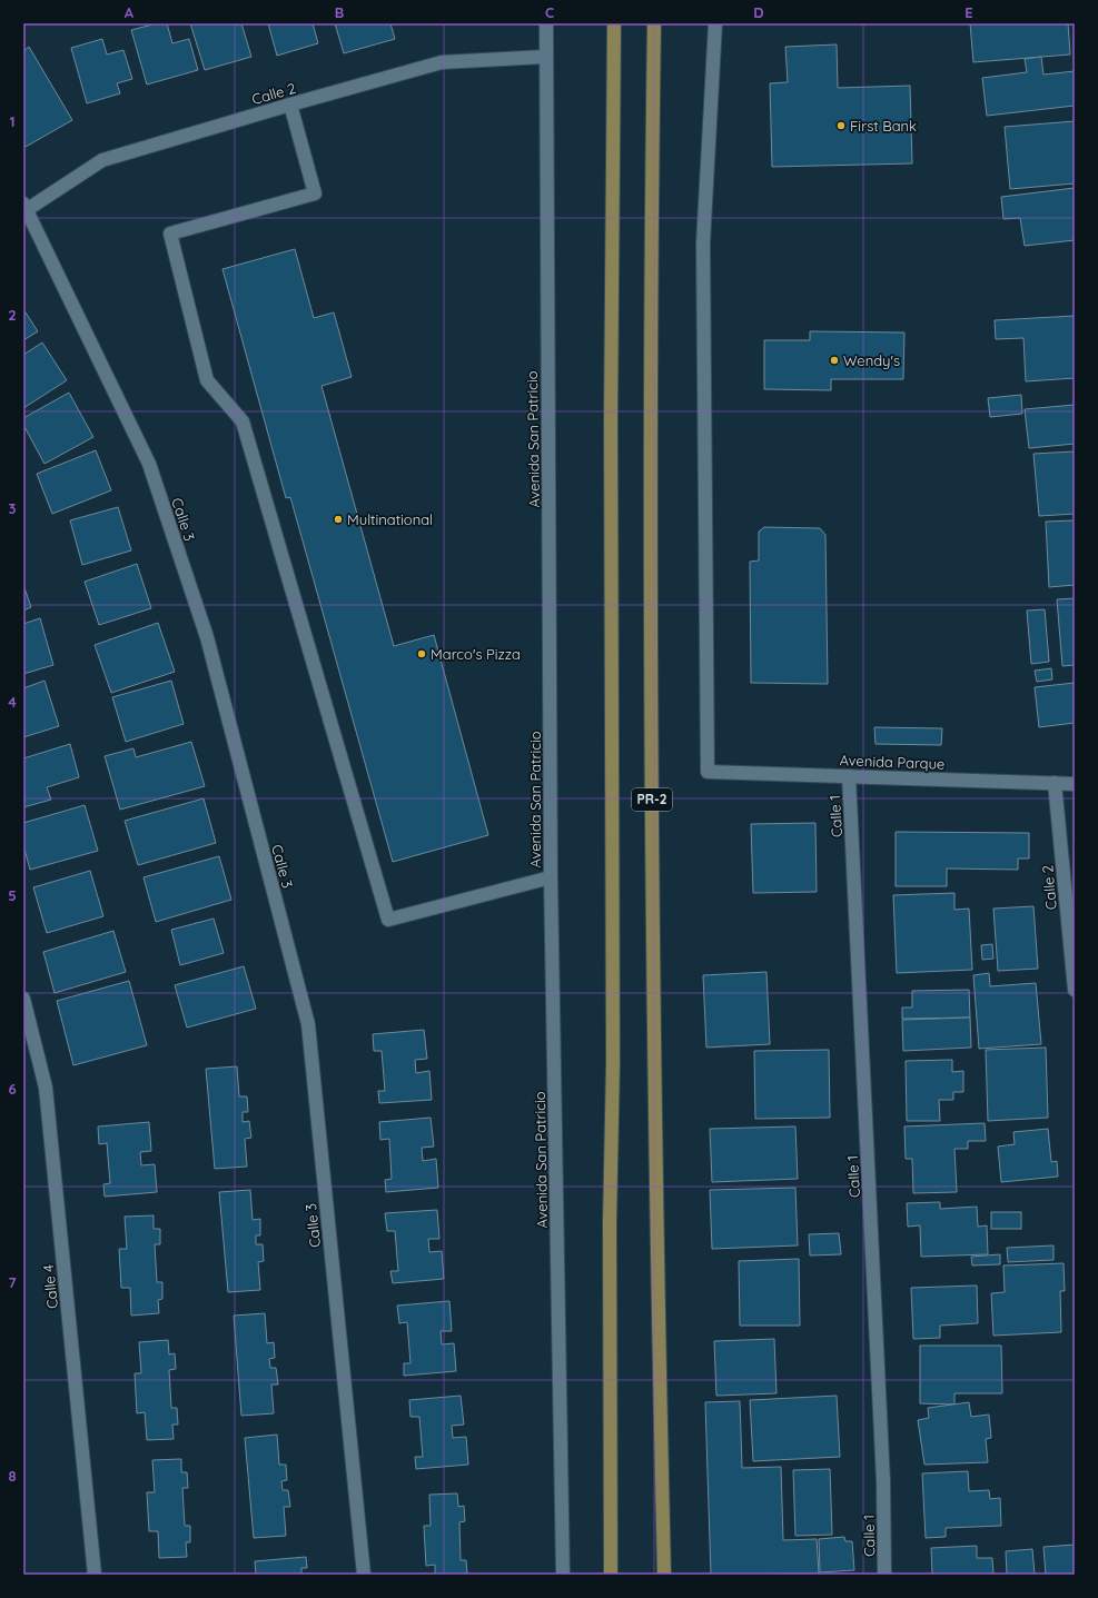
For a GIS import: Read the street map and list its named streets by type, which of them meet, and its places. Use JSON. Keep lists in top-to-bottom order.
{
  "streets": {
    "main road": ["PR-2"],
    "street": [
      "Calle 2",
      "Avenida San Patricio",
      "Calle 3",
      "Avenida Parque",
      "Calle 1",
      "Calle 4"
    ]
  },
  "crossings": [
    ["Calle 2", "Avenida San Patricio"],
    ["Calle 2", "Calle 3"],
    ["Calle 2", "Avenida Parque"],
    ["Avenida Parque", "Calle 1"]
  ],
  "places": [
    "First Bank",
    "Wendy's",
    "Multinational",
    "Marco's Pizza"
  ],
  "grid": {
    "columns": [
      "A",
      "B",
      "C",
      "D",
      "E"
    ],
    "rows": [
      "1",
      "2",
      "3",
      "4",
      "5",
      "6",
      "7",
      "8"
    ]
  }
}
